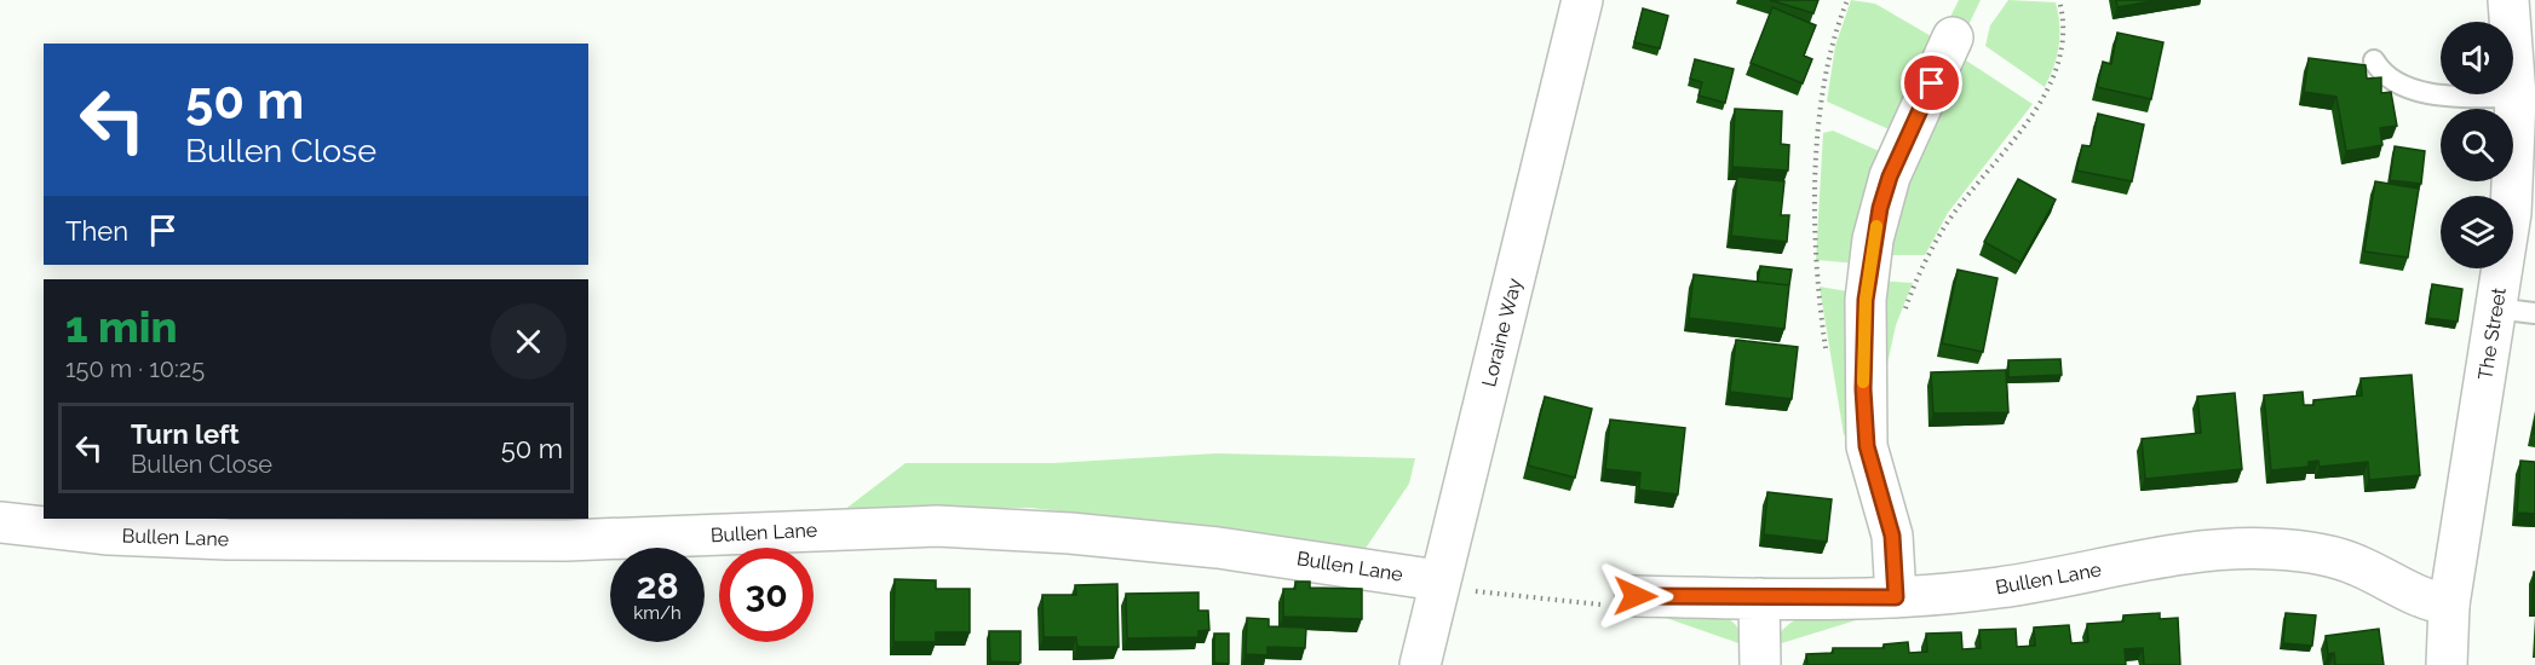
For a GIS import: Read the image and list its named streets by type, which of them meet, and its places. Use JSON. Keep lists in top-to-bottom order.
{
  "streets": {
    "street": ["Loraine Way", "The Street", "Bullen Lane"]
  },
  "crossings": [
    ["Loraine Way", "Bullen Lane"],
    ["The Street", "Bullen Lane"]
  ],
  "page": {
    "turn": ["50 m", "Bullen Close"],
    "then": "Then",
    "heading": ["1 min", "150 m · 10:25"],
    "list": [
      {
        "name": "Turn left",
        "note": "Bullen Close",
        "value": "50 m"
      }
    ],
    "speed": "28 km/h",
    "limit": "30"
  }
}
